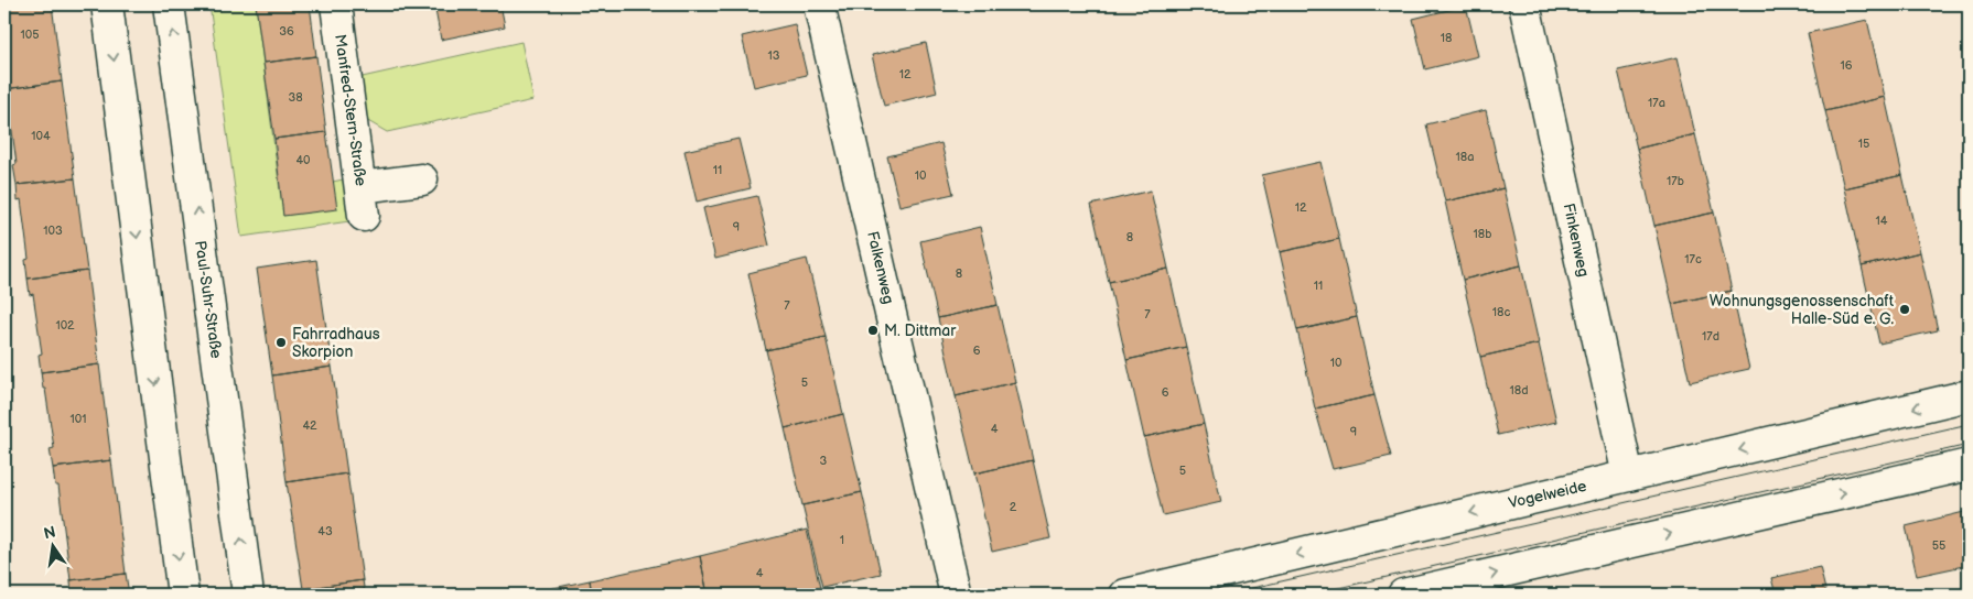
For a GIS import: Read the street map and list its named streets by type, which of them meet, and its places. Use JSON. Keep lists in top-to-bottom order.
{
  "streets": {
    "street": [
      "Manfred-Stern-Straße",
      "Finkenweg",
      "Falkenweg",
      "Paul-Suhr-Straße",
      "Vogelweide"
    ]
  },
  "crossings": [
    ["Finkenweg", "Vogelweide"]
  ],
  "places": ["Wohnungsgenossenschaft Halle-Süd e. G.", "M. Dittmar", "Fahrradhaus Skorpion"],
  "house_numbers": [
    "36",
    "105",
    "18",
    "13",
    "16",
    "12",
    "38",
    "17a",
    "104",
    "15",
    "18a",
    "40",
    "11",
    "10",
    "17b",
    "12",
    "14",
    "9",
    "103",
    "18b",
    "8",
    "17c",
    "8",
    "11",
    "7",
    "18c",
    "7",
    "102",
    "17d",
    "6",
    "10",
    "5",
    "18d",
    "6",
    "101",
    "42",
    "4",
    "9",
    "3",
    "5",
    "2",
    "43",
    "1",
    "55",
    "4"
  ],
  "north": "top"
}
